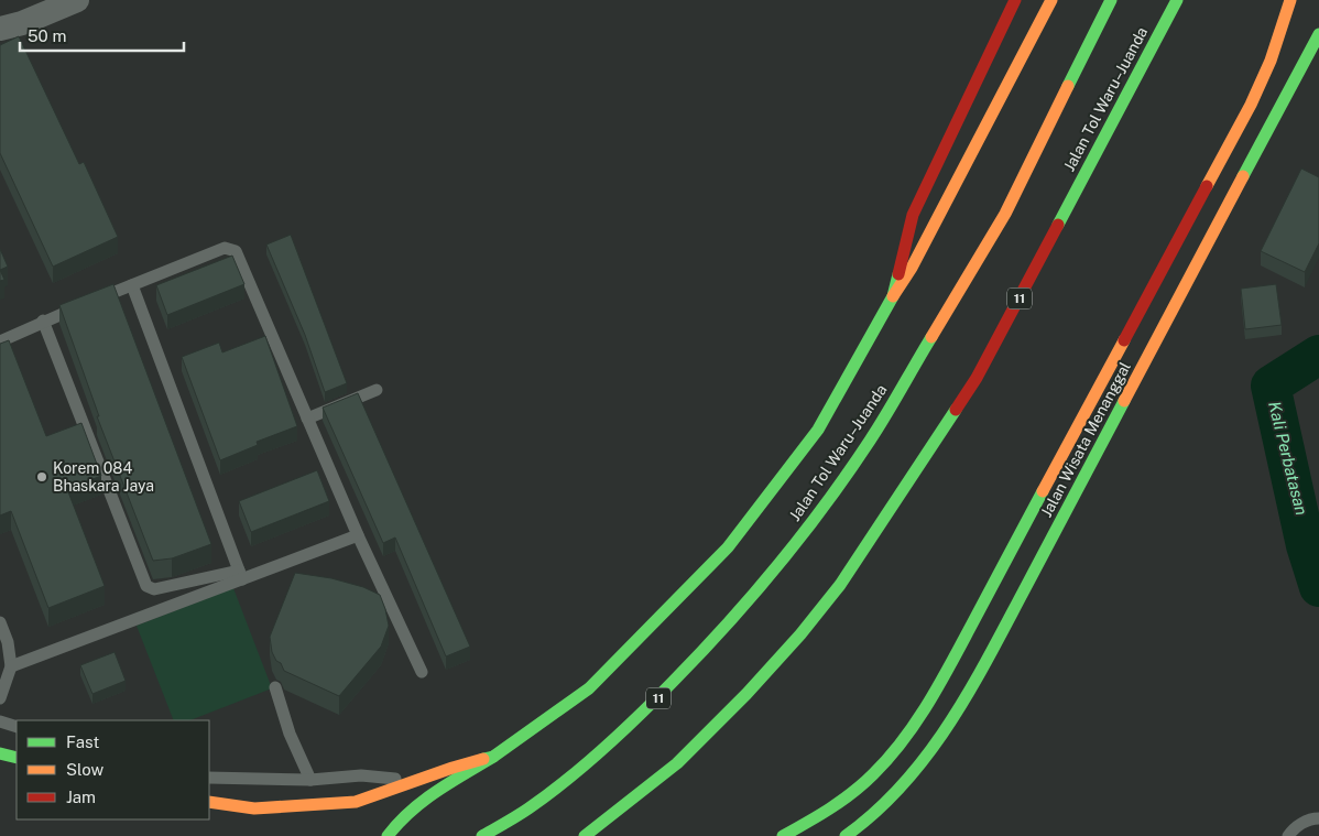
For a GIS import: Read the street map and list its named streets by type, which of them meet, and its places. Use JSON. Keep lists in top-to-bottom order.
{
  "streets": {
    "main road": ["Jalan Tol Waru–Juanda", "11", "Jalan Wisata Menanggal"]
  },
  "water": ["Kali Perbatasan"],
  "places": ["Korem 084 Bhaskara Jaya"],
  "legend": ["Fast", "Slow", "Jam"],
  "scale_bar": "50 m"
}
